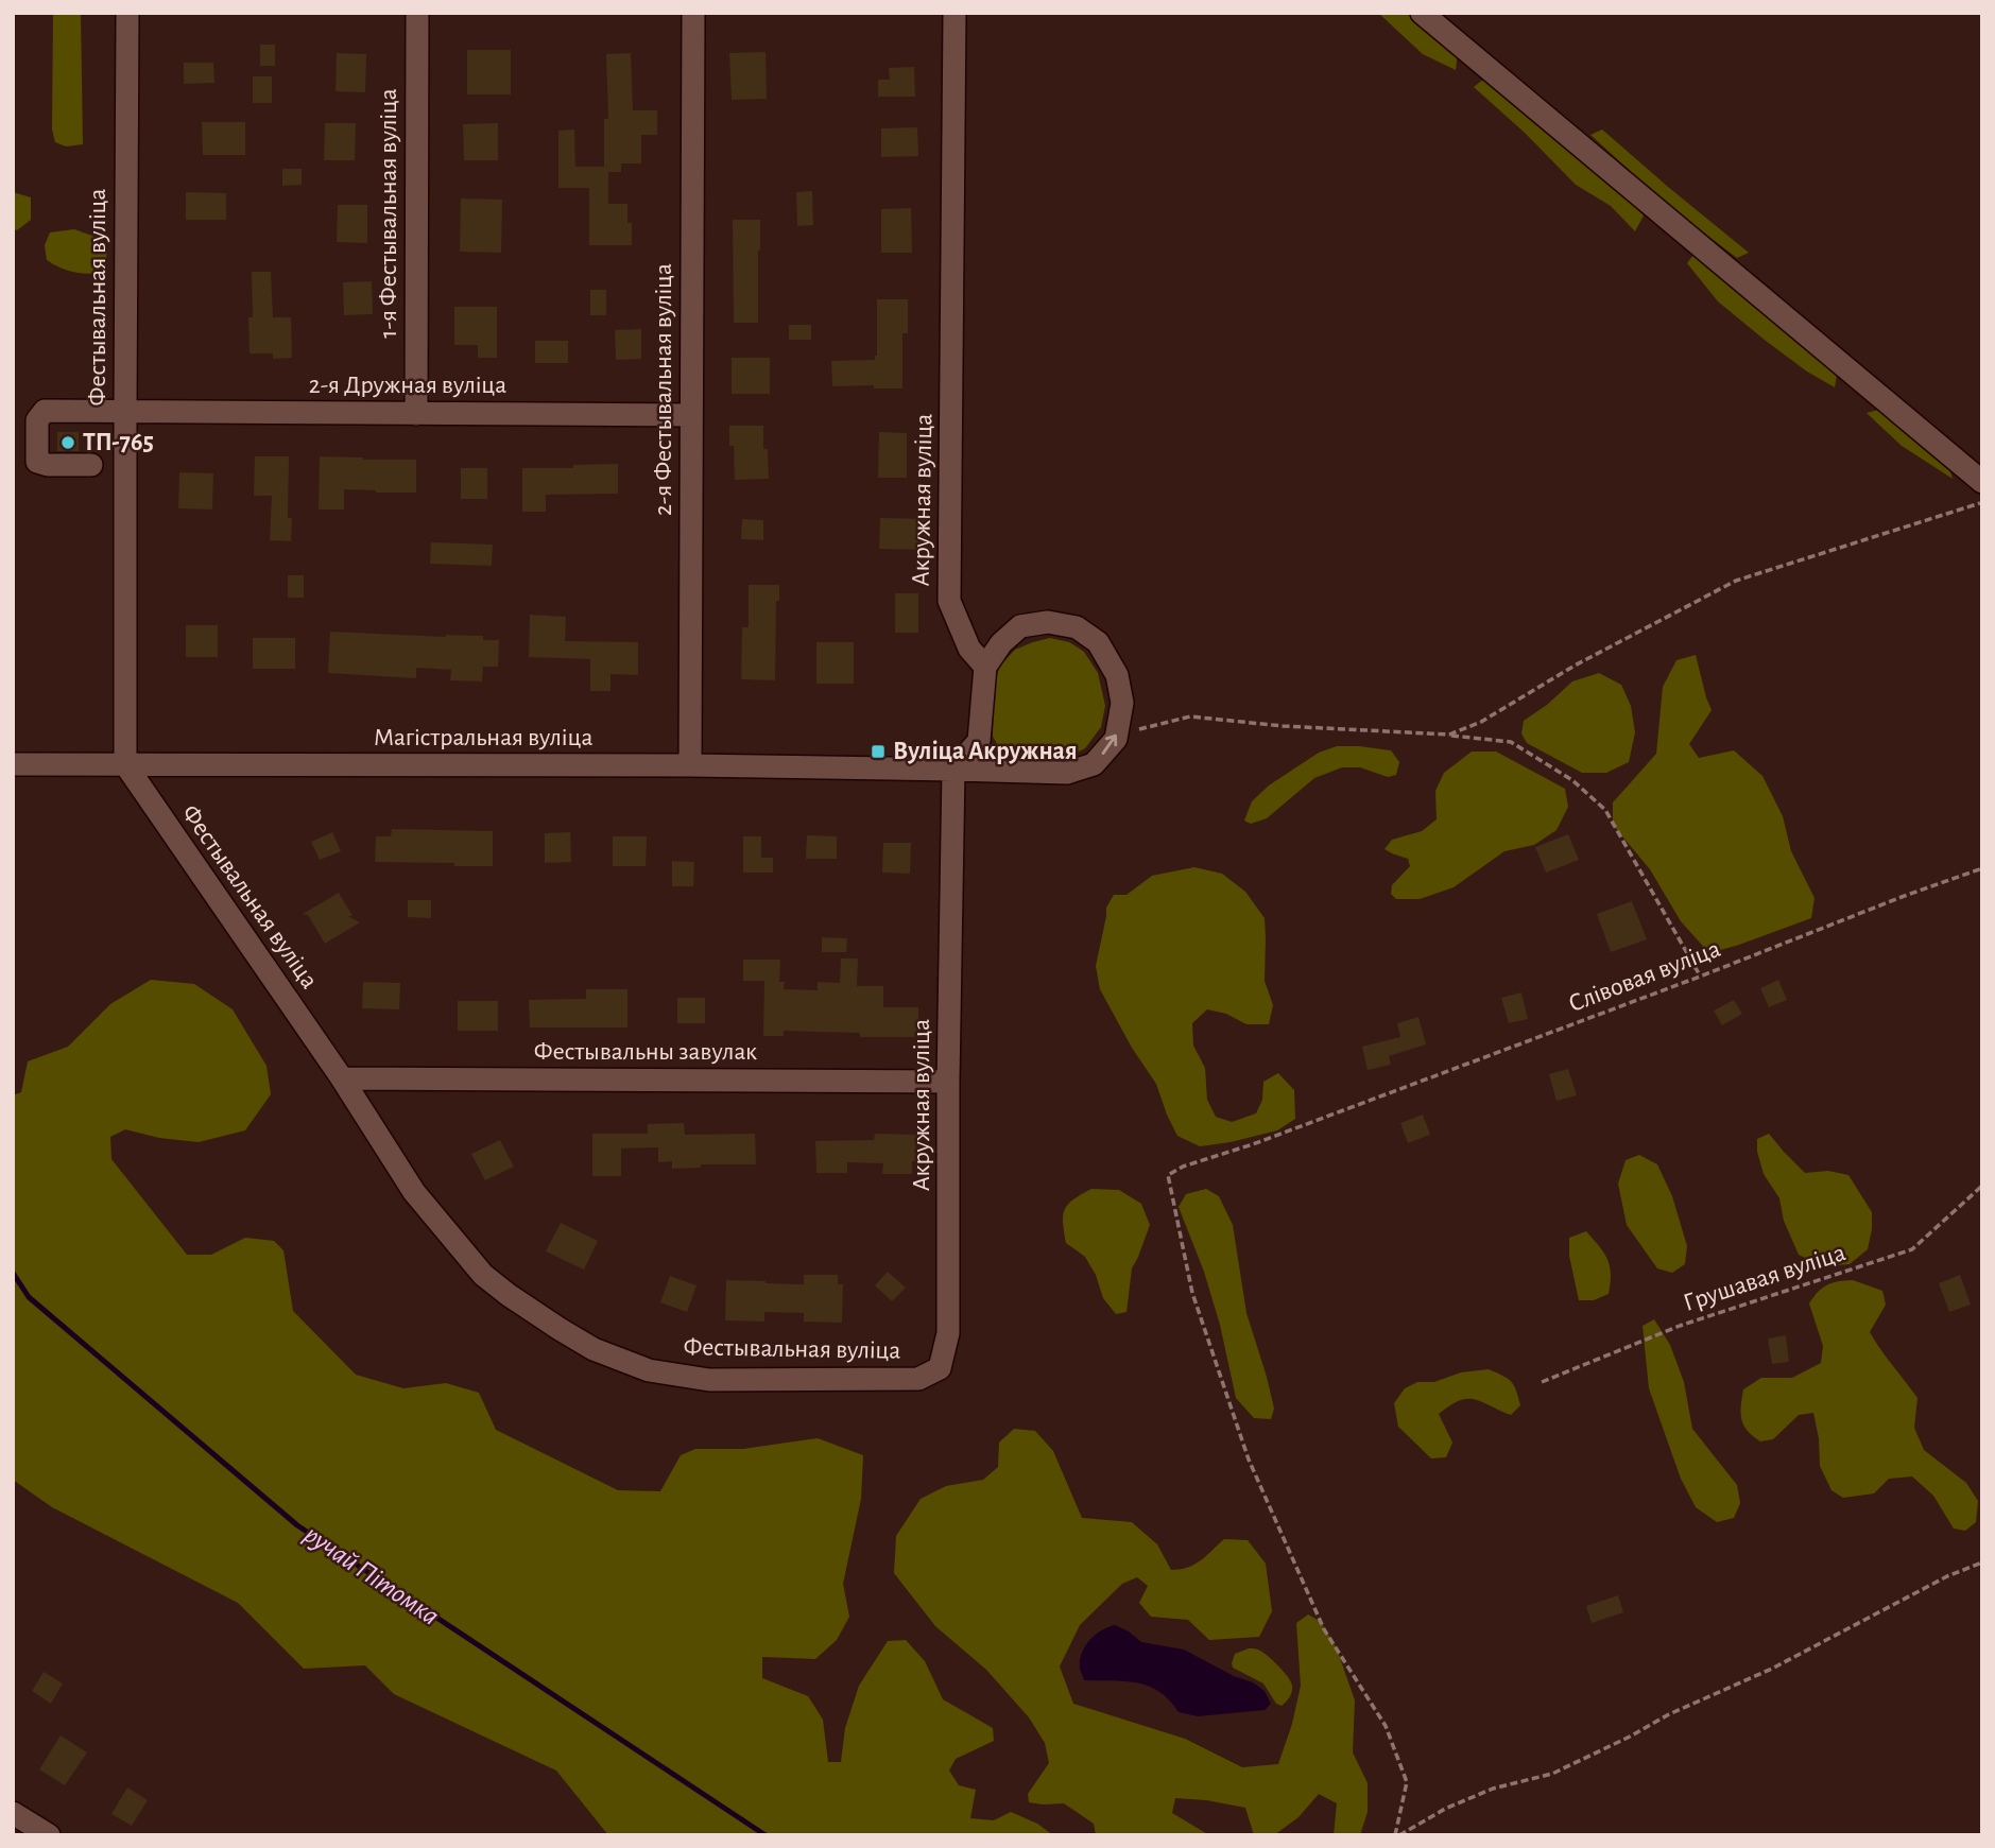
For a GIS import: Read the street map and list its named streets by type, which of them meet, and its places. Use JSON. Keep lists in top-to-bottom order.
{
  "streets": {
    "street": [
      "1-я Фестывальная вуліца",
      "Фестывальная вуліца",
      "2-я Дружная вуліца",
      "2-я Фестывальная вуліца",
      "Акружная вуліца",
      "Магістральная вуліца",
      "Фестывальны завулак"
    ],
    "path": ["Слівовая вуліца", "Грушавая вуліца"]
  },
  "crossings": [
    ["1-я Фестывальная вуліца", "2-я Дружная вуліца"],
    ["Фестывальная вуліца", "2-я Дружная вуліца"],
    ["Фестывальная вуліца", "Акружная вуліца"],
    ["Фестывальная вуліца", "Магістральная вуліца"],
    ["Фестывальная вуліца", "Фестывальны завулак"],
    ["2-я Дружная вуліца", "2-я Фестывальная вуліца"],
    ["2-я Фестывальная вуліца", "Магістральная вуліца"],
    ["Акружная вуліца", "Магістральная вуліца"],
    ["Акружная вуліца", "Фестывальны завулак"]
  ],
  "water": ["ручай Пітомка"],
  "places": {
    "other": ["ТП-765"],
    "transit": ["Вуліца Акружная"]
  }
}
